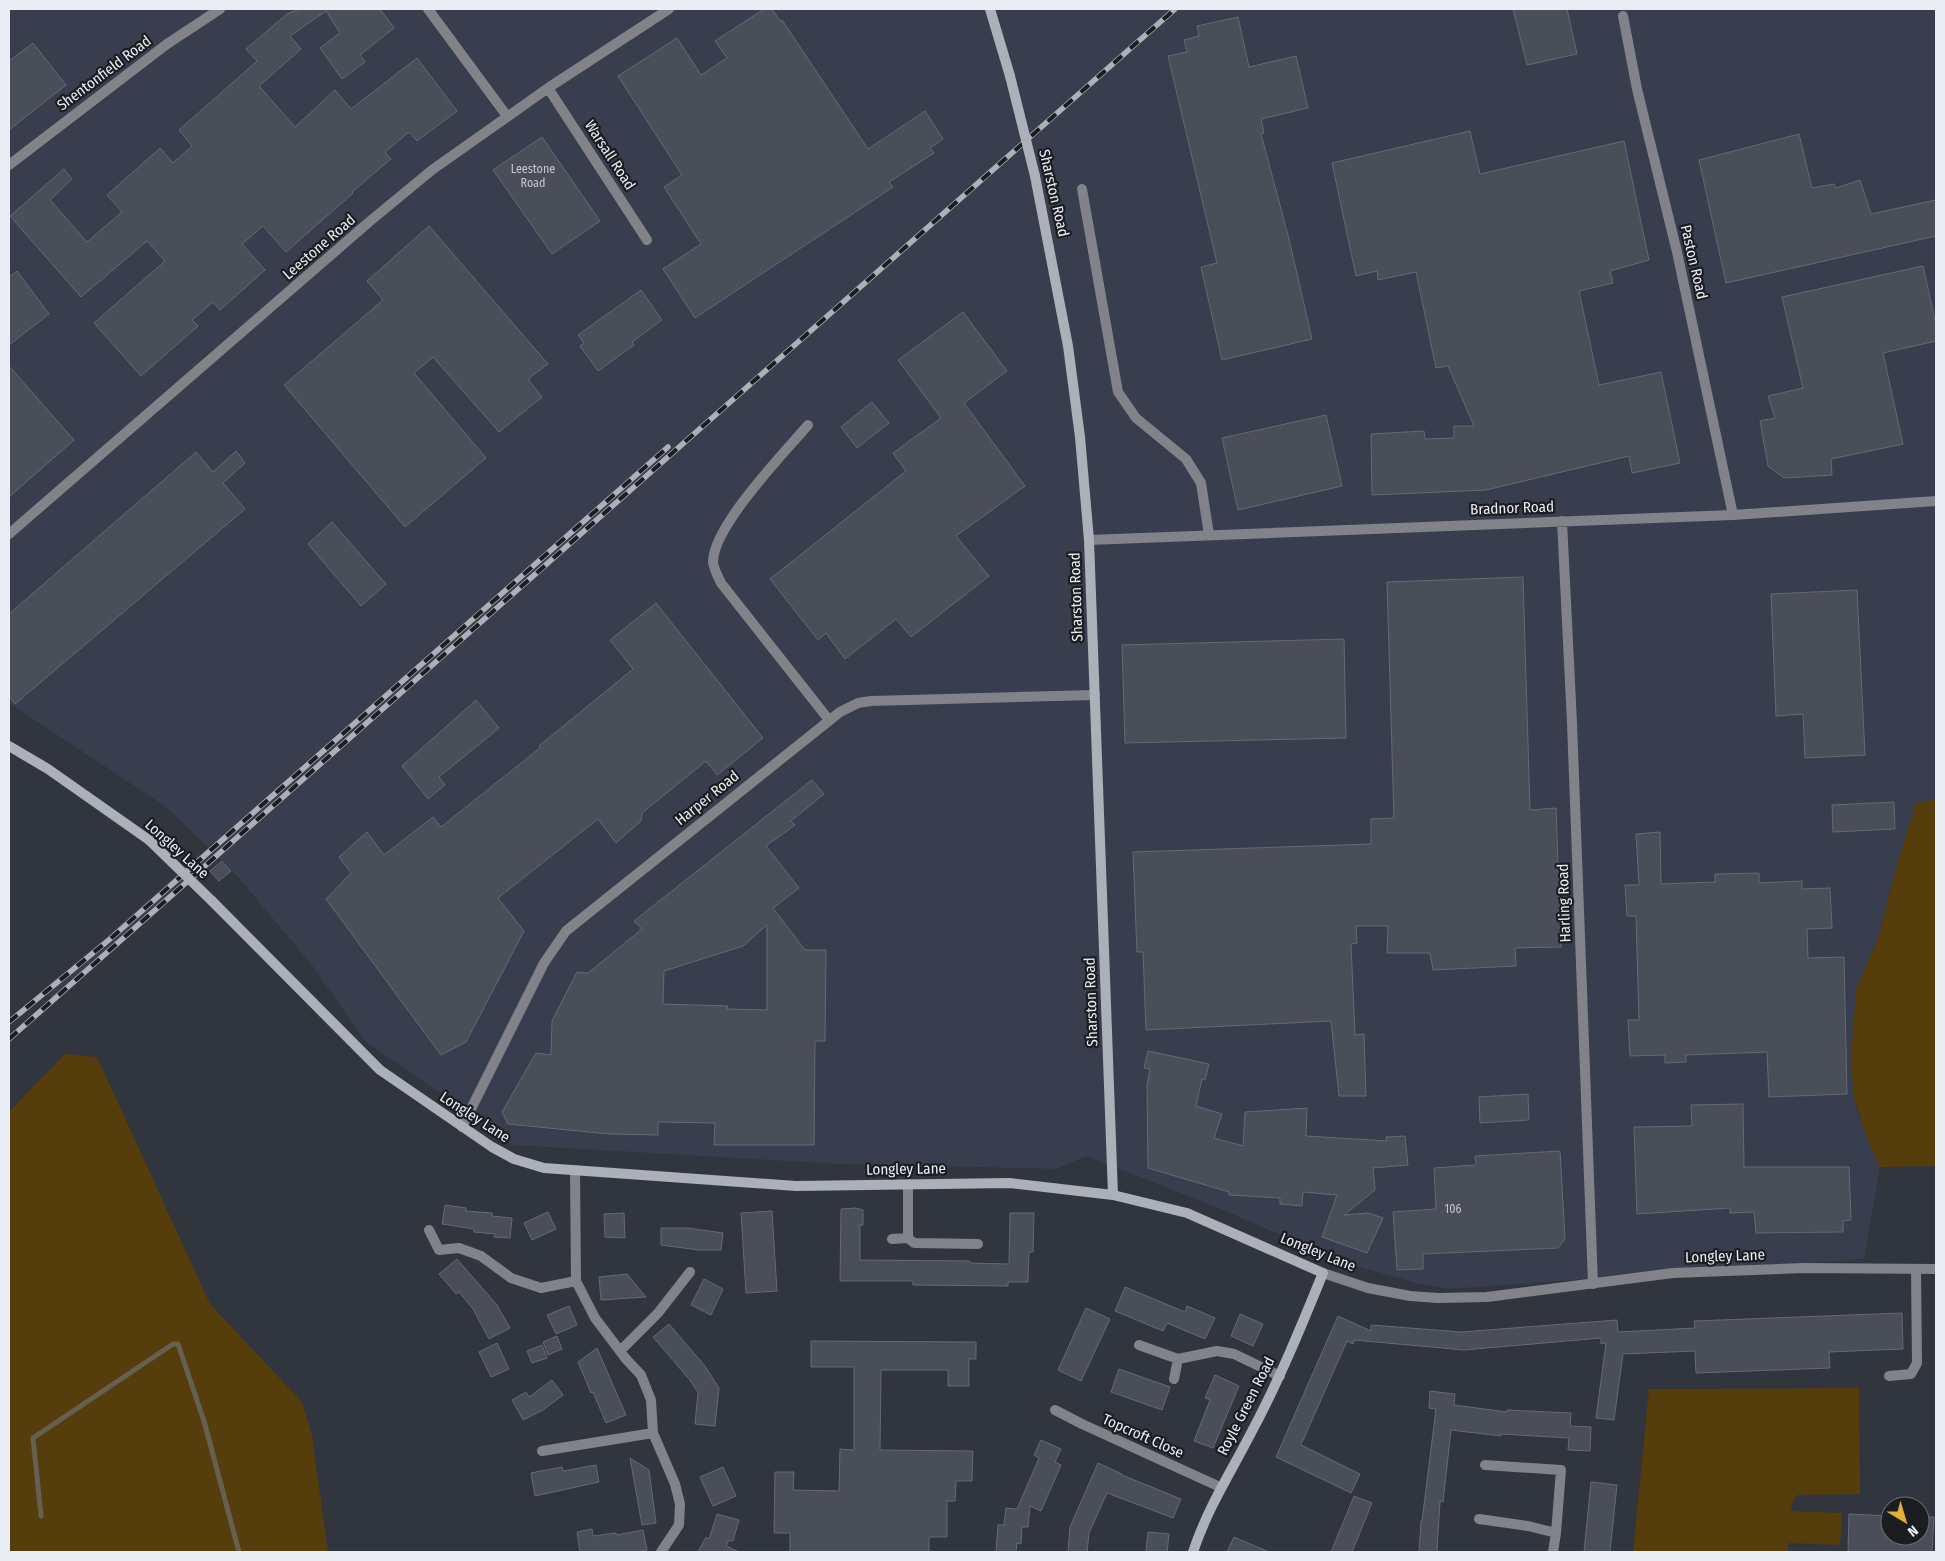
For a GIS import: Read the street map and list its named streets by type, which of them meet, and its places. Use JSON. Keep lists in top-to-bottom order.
{
  "streets": {
    "main road": ["Sharston Road", "Longley Lane", "Royle Green Road"],
    "street": [
      "Shentonfield Road",
      "Warsall Road",
      "Leestone Road",
      "Paston Road",
      "Bradnor Road",
      "Harper Road",
      "Harling Road",
      "Topcroft Close"
    ]
  },
  "crossings": [
    ["Warsall Road", "Leestone Road"],
    ["Sharston Road", "Bradnor Road"],
    ["Sharston Road", "Harper Road"],
    ["Sharston Road", "Longley Lane"],
    ["Paston Road", "Bradnor Road"],
    ["Bradnor Road", "Harling Road"],
    ["Harper Road", "Longley Lane"],
    ["Longley Lane", "Harling Road"],
    ["Longley Lane", "Royle Green Road"],
    ["Royle Green Road", "Topcroft Close"]
  ],
  "house_numbers": ["Leestone Road", "106"],
  "north": "bottom right"
}
